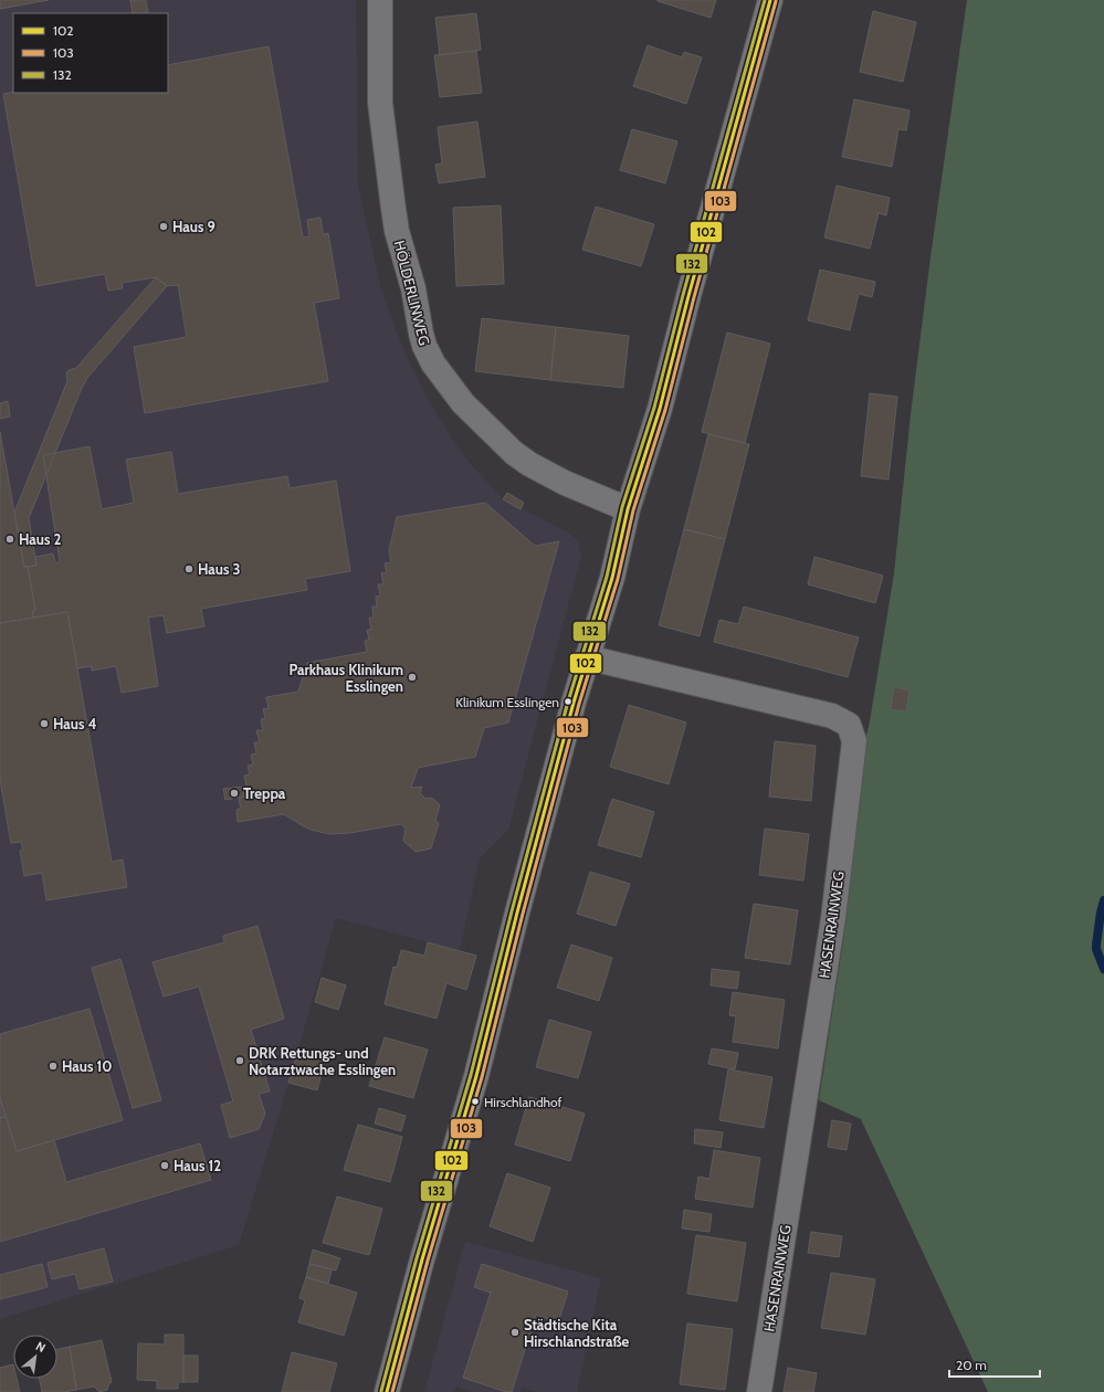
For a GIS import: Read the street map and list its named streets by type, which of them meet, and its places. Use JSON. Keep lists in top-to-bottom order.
{
  "streets": {
    "street": ["HÖLDERLINWEG", "HASENRAINWEG"]
  },
  "places": [
    "Haus 9",
    "Haus 2",
    "Haus 3",
    "Parkhaus Klinikum Esslingen",
    "Klinikum Esslingen",
    "Haus 4",
    "Treppa",
    "DRK Rettungs- und Notarztwache Esslingen",
    "Haus 10",
    "Hirschlandhof",
    "Haus 12",
    "Städtische Kita Hirschlandstraße"
  ],
  "lines": ["transit line 102", "transit line 132", "transit line 103"],
  "legend": ["102", "103", "132"],
  "scale_bar": "20 m",
  "north": "top right"
}
